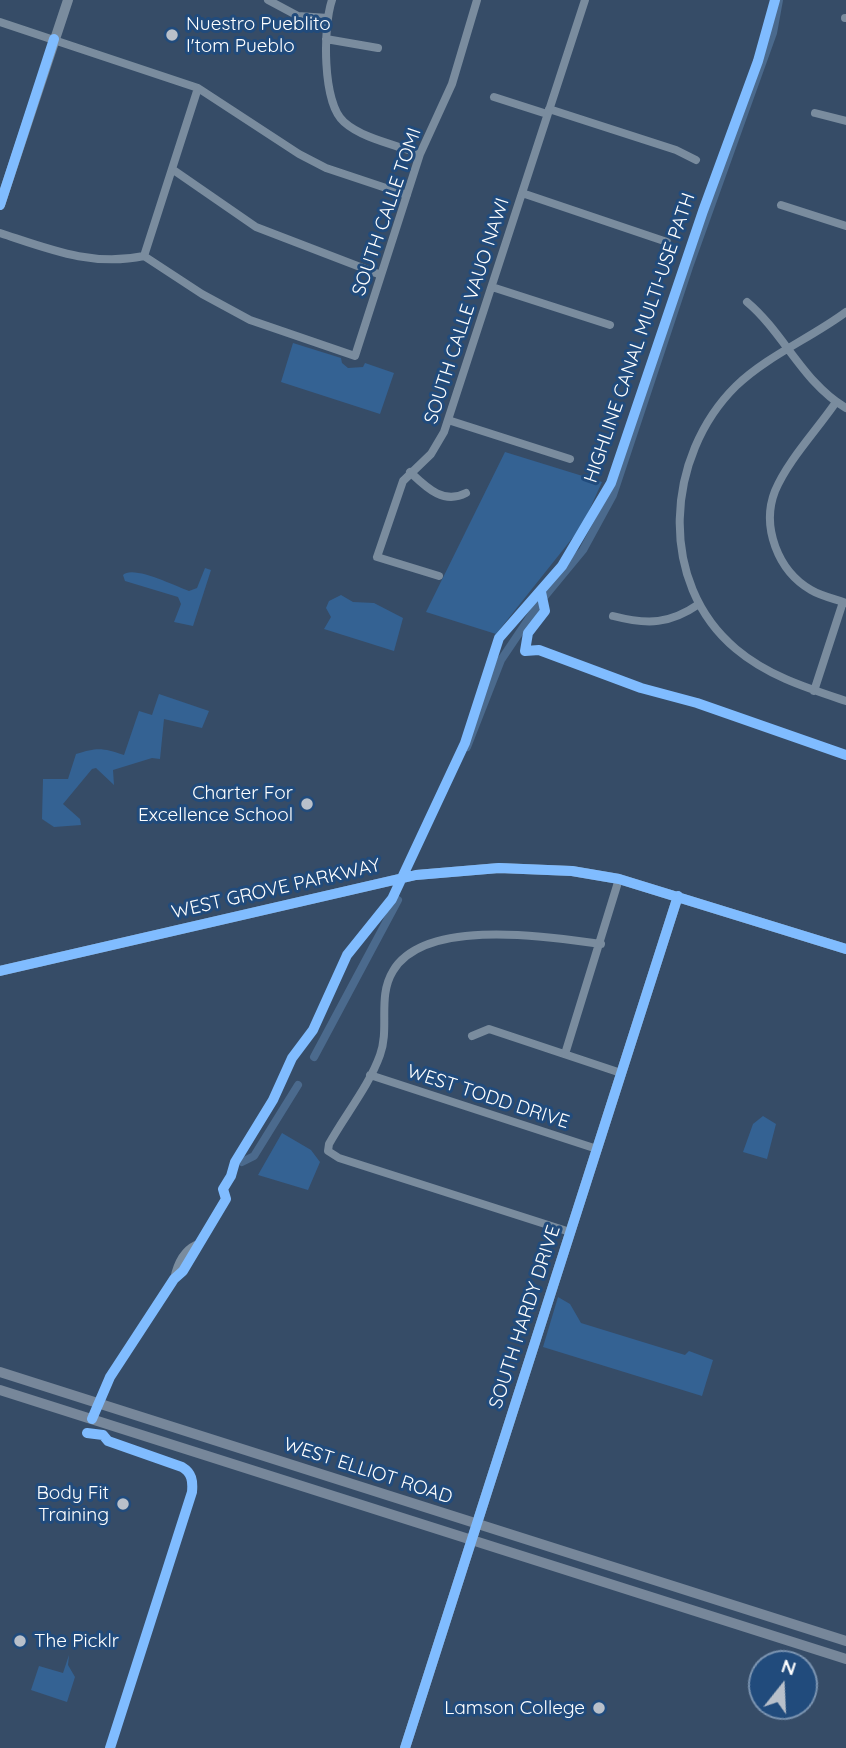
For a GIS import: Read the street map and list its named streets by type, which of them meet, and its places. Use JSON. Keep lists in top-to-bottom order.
{
  "streets": {
    "main road": ["WEST ELLIOT ROAD"],
    "street": [
      "SOUTH CALLE TOMI",
      "SOUTH CALLE VAUO NAWI",
      "WEST GROVE PARKWAY",
      "WEST TODD DRIVE",
      "SOUTH HARDY DRIVE"
    ],
    "cycle path": ["HIGHLINE CANAL MULTI-USE PATH"]
  },
  "crossings": [
    ["WEST GROVE PARKWAY", "SOUTH HARDY DRIVE"],
    ["WEST TODD DRIVE", "SOUTH HARDY DRIVE"],
    ["SOUTH HARDY DRIVE", "WEST ELLIOT ROAD"]
  ],
  "places": [
    "Nuestro Pueblito I'tom Pueblo",
    "Charter For Excellence School",
    "Body Fit Training",
    "The Picklr",
    "Lamson College"
  ],
  "north": "top"
}
